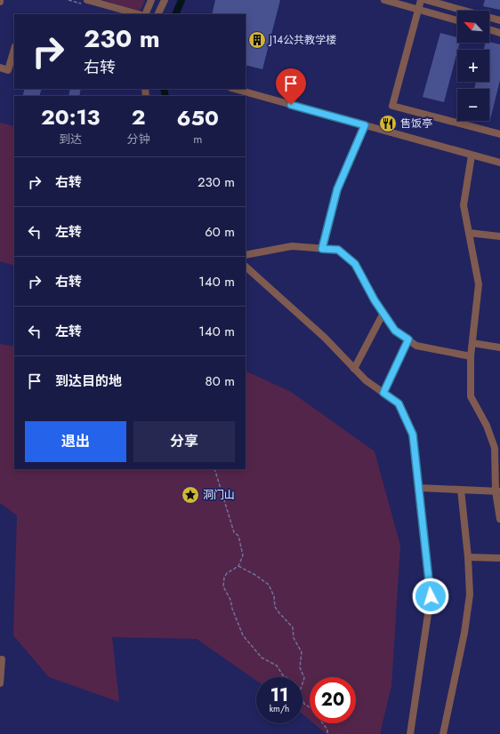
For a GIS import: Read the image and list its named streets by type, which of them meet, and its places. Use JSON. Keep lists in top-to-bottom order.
{
  "places": {
    "building": ["J14公共教学楼"],
    "restaurant": ["售饭亭"],
    "place": ["洞门山"]
  },
  "north": "top left",
  "page": {
    "map_buttons": ["+", "−"],
    "turn": ["230 m", "右转"],
    "eta": [
      "20:13",
      "到达",
      "2",
      "分钟",
      "650",
      "m"
    ],
    "list": [
      {
        "name": "右转",
        "value": "230 m"
      },
      {
        "name": "左转",
        "value": "60 m"
      },
      {
        "name": "右转",
        "value": "140 m"
      },
      {
        "name": "左转",
        "value": "140 m"
      },
      {
        "name": "到达目的地",
        "value": "80 m"
      }
    ],
    "buttons": ["退出", "分享"],
    "speed": "11 km/h",
    "limit": "20"
  }
}
